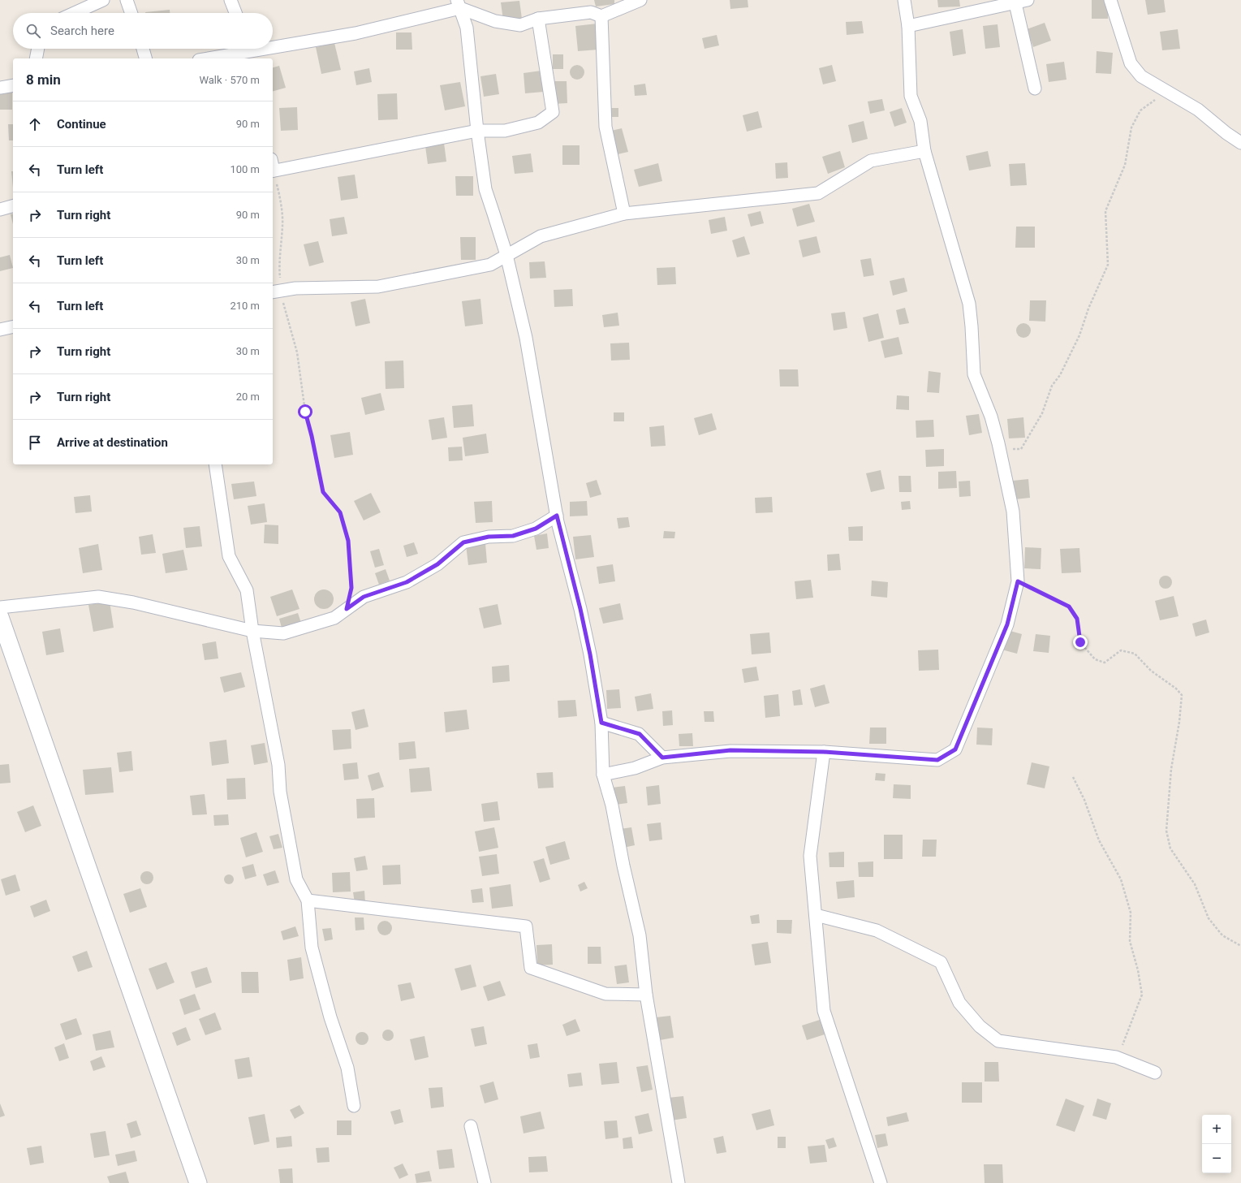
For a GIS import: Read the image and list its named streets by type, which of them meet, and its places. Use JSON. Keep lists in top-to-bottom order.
{
  "page": {
    "search": "Search here",
    "heading": ["8 min", "Walk · 570 m"],
    "list": [
      ["Continue", "90 m"],
      ["Turn left", "100 m"],
      ["Turn right", "90 m"],
      ["Turn left", "30 m"],
      ["Turn left", "210 m"],
      ["Turn right", "30 m"],
      ["Turn right", "20 m"],
      "Arrive at destination"
    ],
    "map_buttons": ["+", "−"]
  }
}
